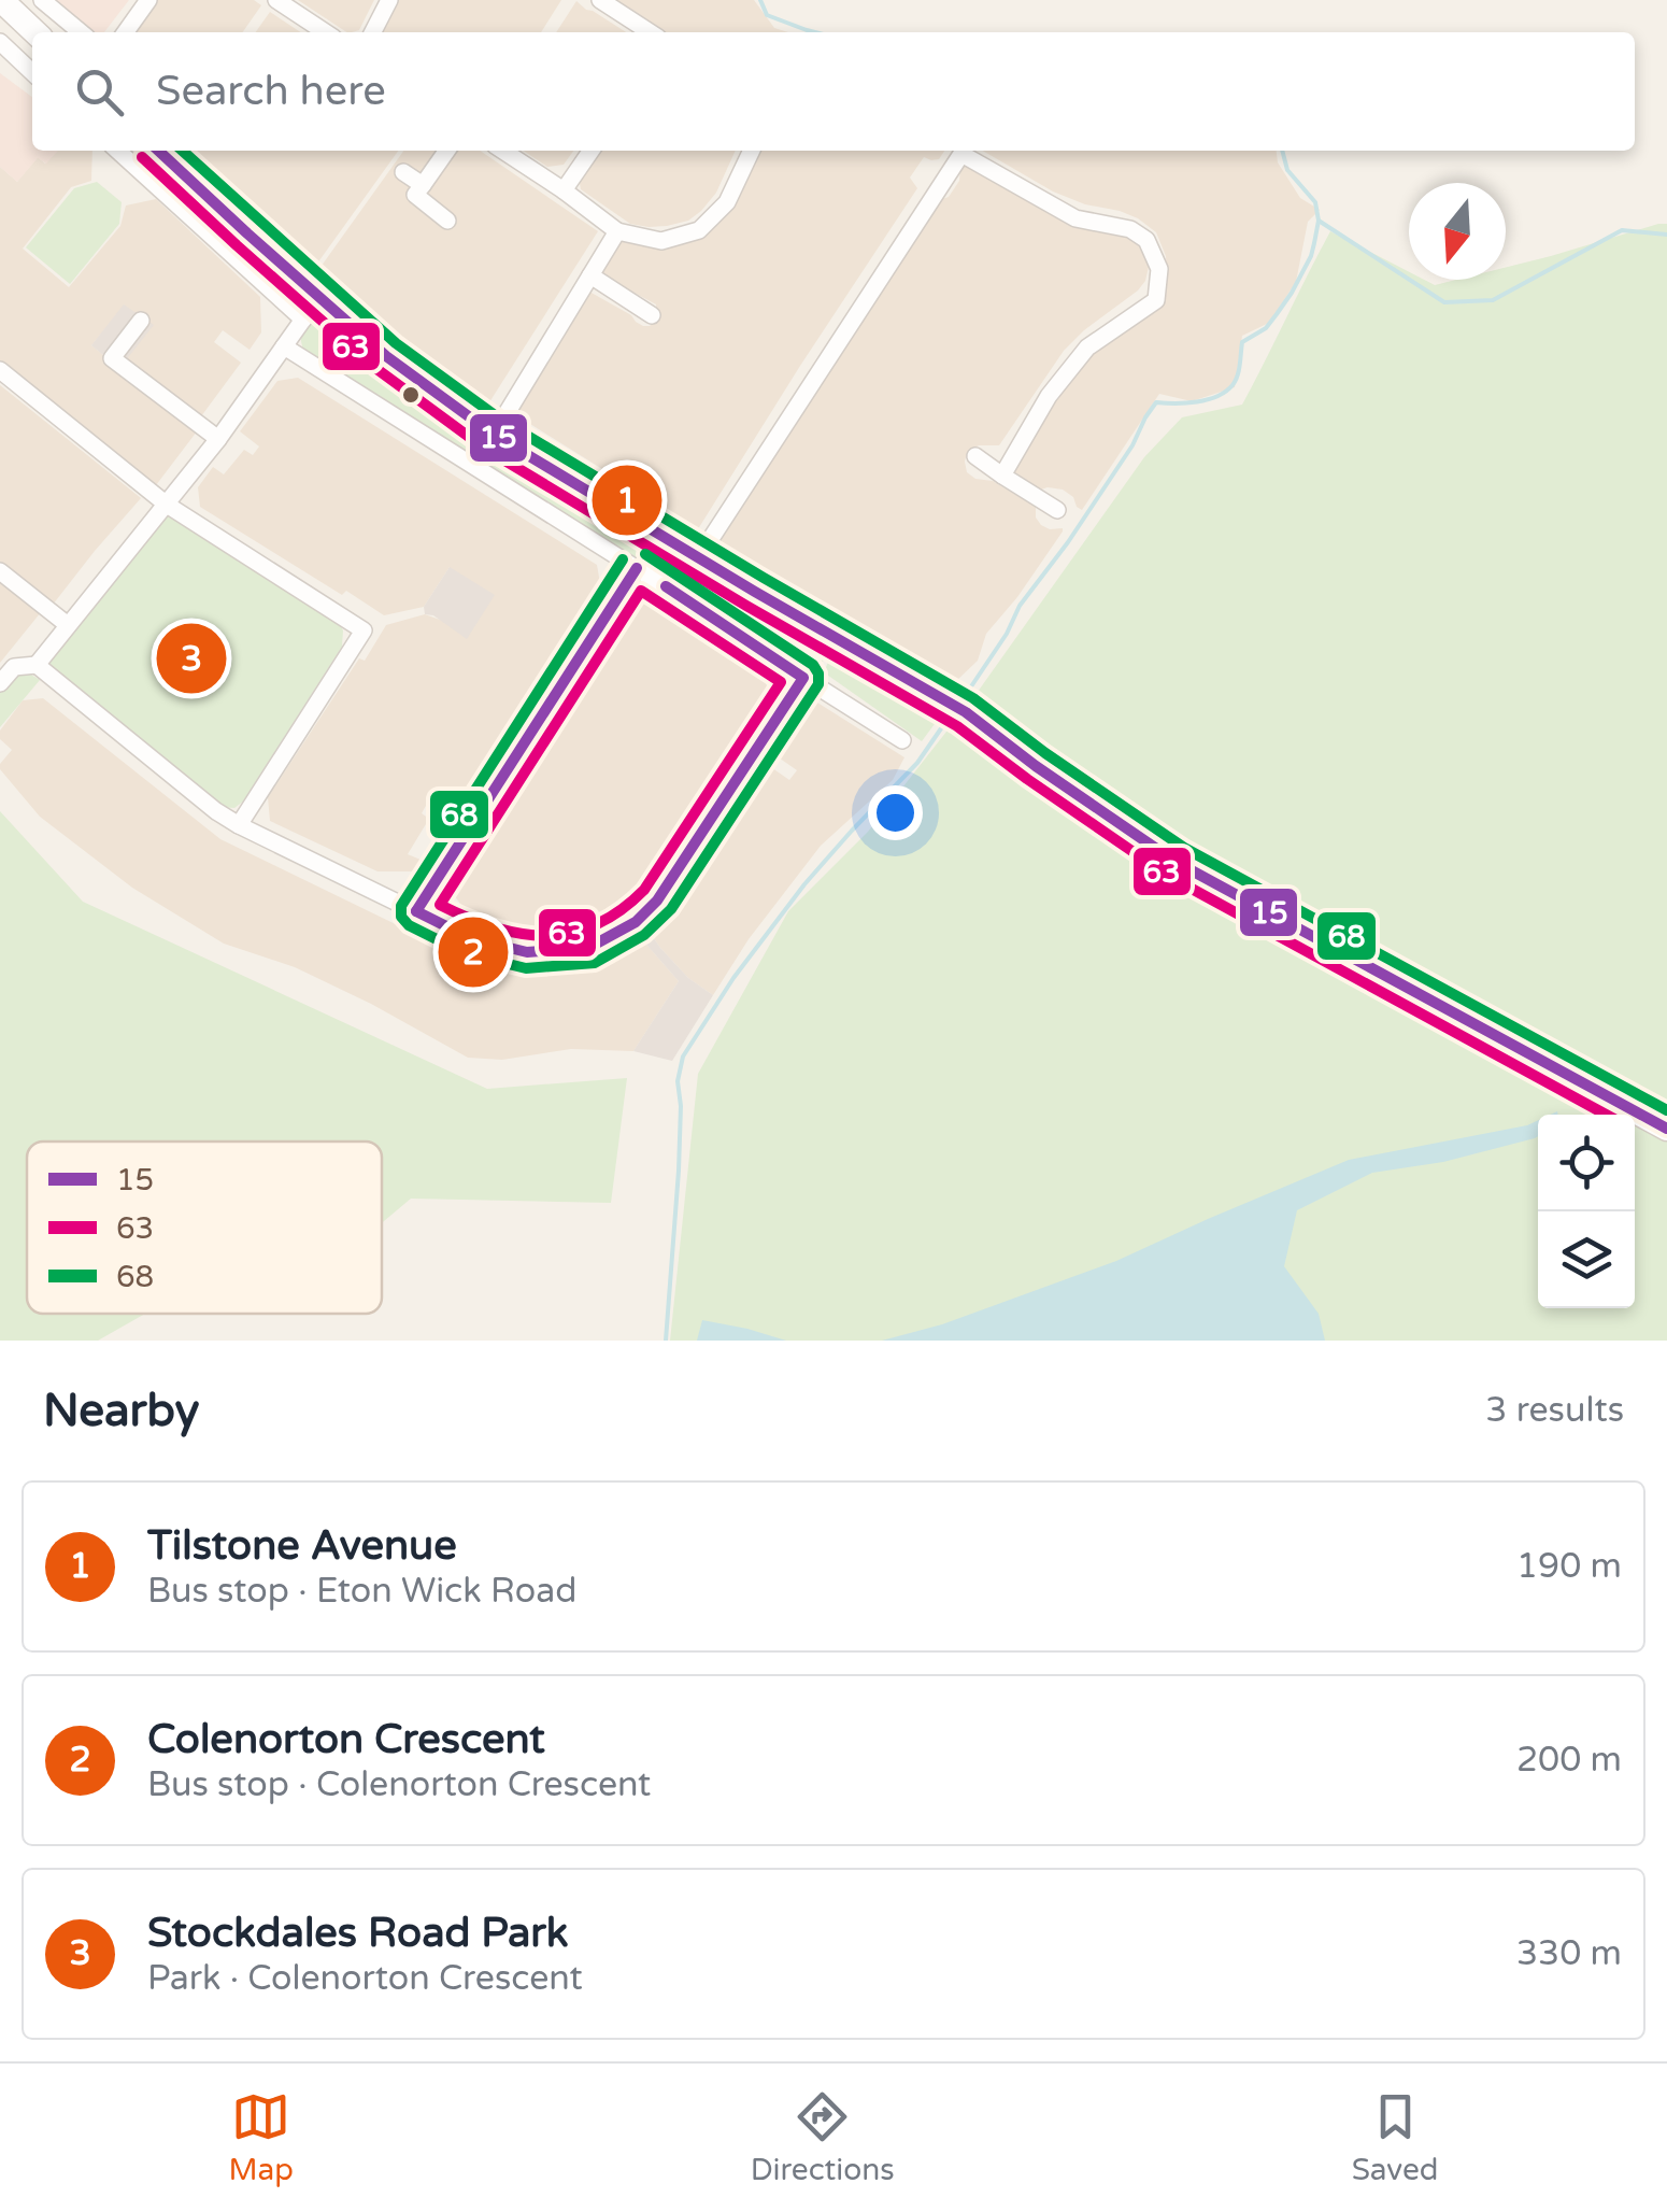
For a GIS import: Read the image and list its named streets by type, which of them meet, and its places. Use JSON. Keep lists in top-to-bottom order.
{
  "lines": ["transit line 15", "transit line 68", "transit line 63"],
  "legend": ["15", "63", "68"],
  "north": "bottom",
  "page": {
    "search": "Search here",
    "pins": ["1", "3", "2"],
    "heading": ["Nearby", "3 results"],
    "list": [
      {
        "mark": "1",
        "name": "Tilstone Avenue",
        "note": "Bus stop · Eton Wick Road",
        "value": "190 m"
      },
      {
        "mark": "2",
        "name": "Colenorton Crescent",
        "note": "Bus stop · Colenorton Crescent",
        "value": "200 m"
      },
      {
        "mark": "3",
        "name": "Stockdales Road Park",
        "note": "Park · Colenorton Crescent",
        "value": "330 m"
      }
    ],
    "nav": ["Map", "Directions", "Saved"]
  }
}
